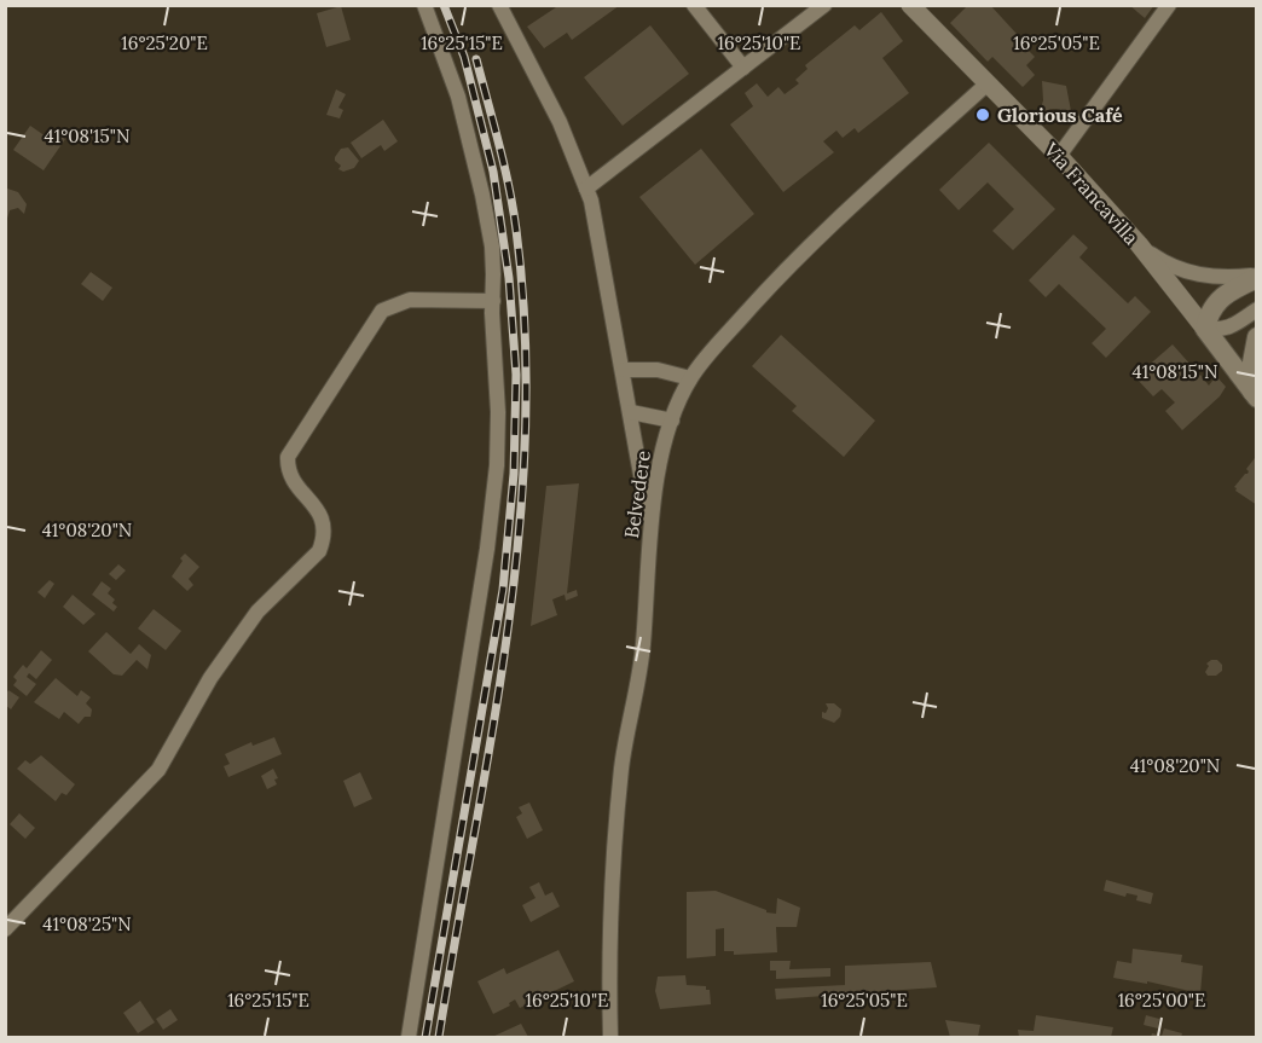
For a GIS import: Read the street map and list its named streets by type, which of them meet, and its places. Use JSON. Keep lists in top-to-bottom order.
{
  "streets": {
    "main road": ["Via Francavilla"],
    "street": ["Belvedere"]
  },
  "crossings": [
    ["Via Francavilla", "Belvedere"]
  ],
  "places": ["Glorious Café"],
  "coordinates": [
    "16°25'20\"E",
    "16°25'15\"E",
    "16°25'10\"E",
    "16°25'05\"E",
    "41°08'15\"N",
    "41°08'20\"N",
    "41°08'25\"N",
    "16°25'00\"E"
  ]
}
